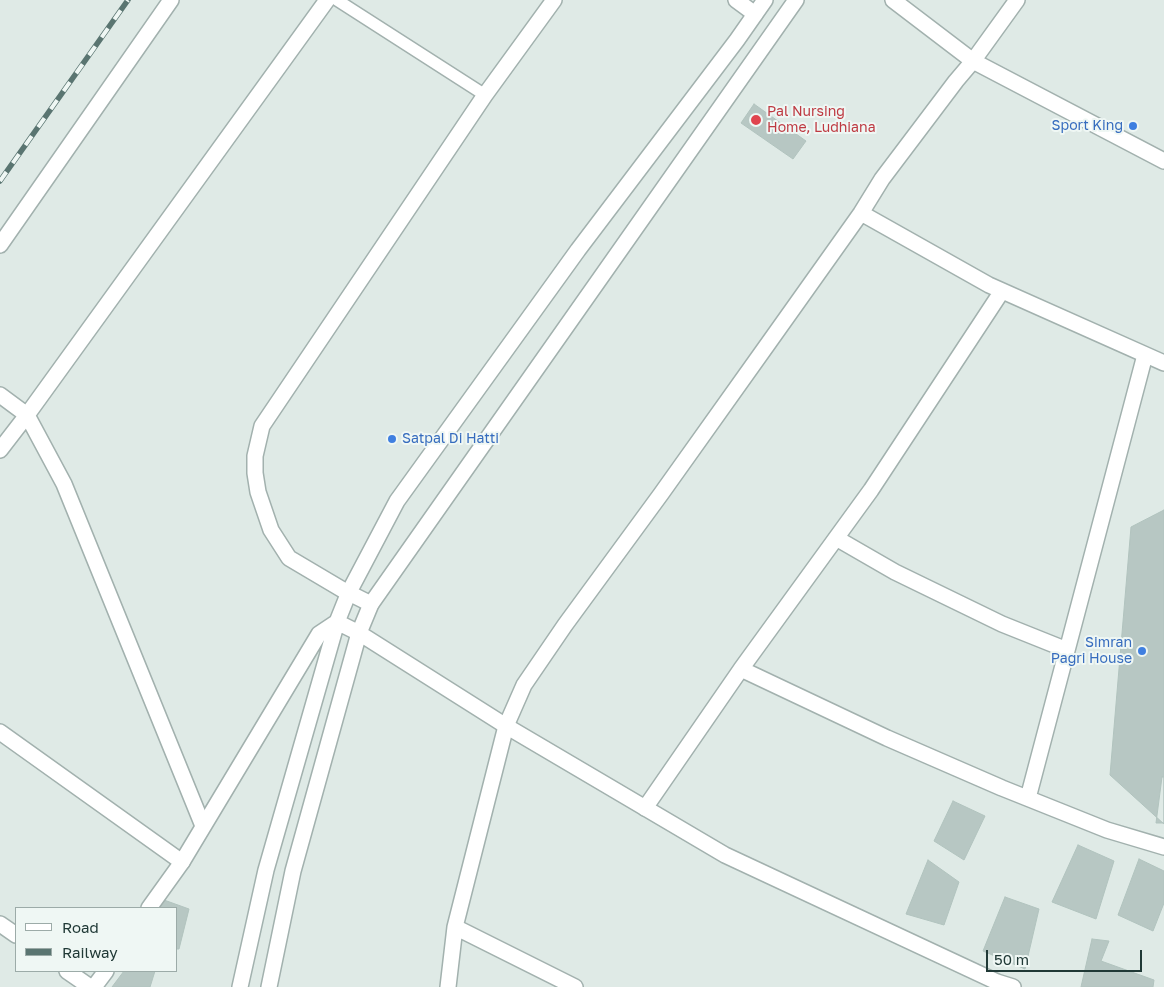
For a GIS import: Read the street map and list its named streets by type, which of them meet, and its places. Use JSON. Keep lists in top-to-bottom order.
{
  "places": [
    "Pal Nursing Home, Ludhiana",
    "Sport King",
    "Satpal Di Hatti",
    "Simran Pagri House"
  ],
  "legend": ["Road", "Railway"],
  "scale_bar": "50 m"
}
